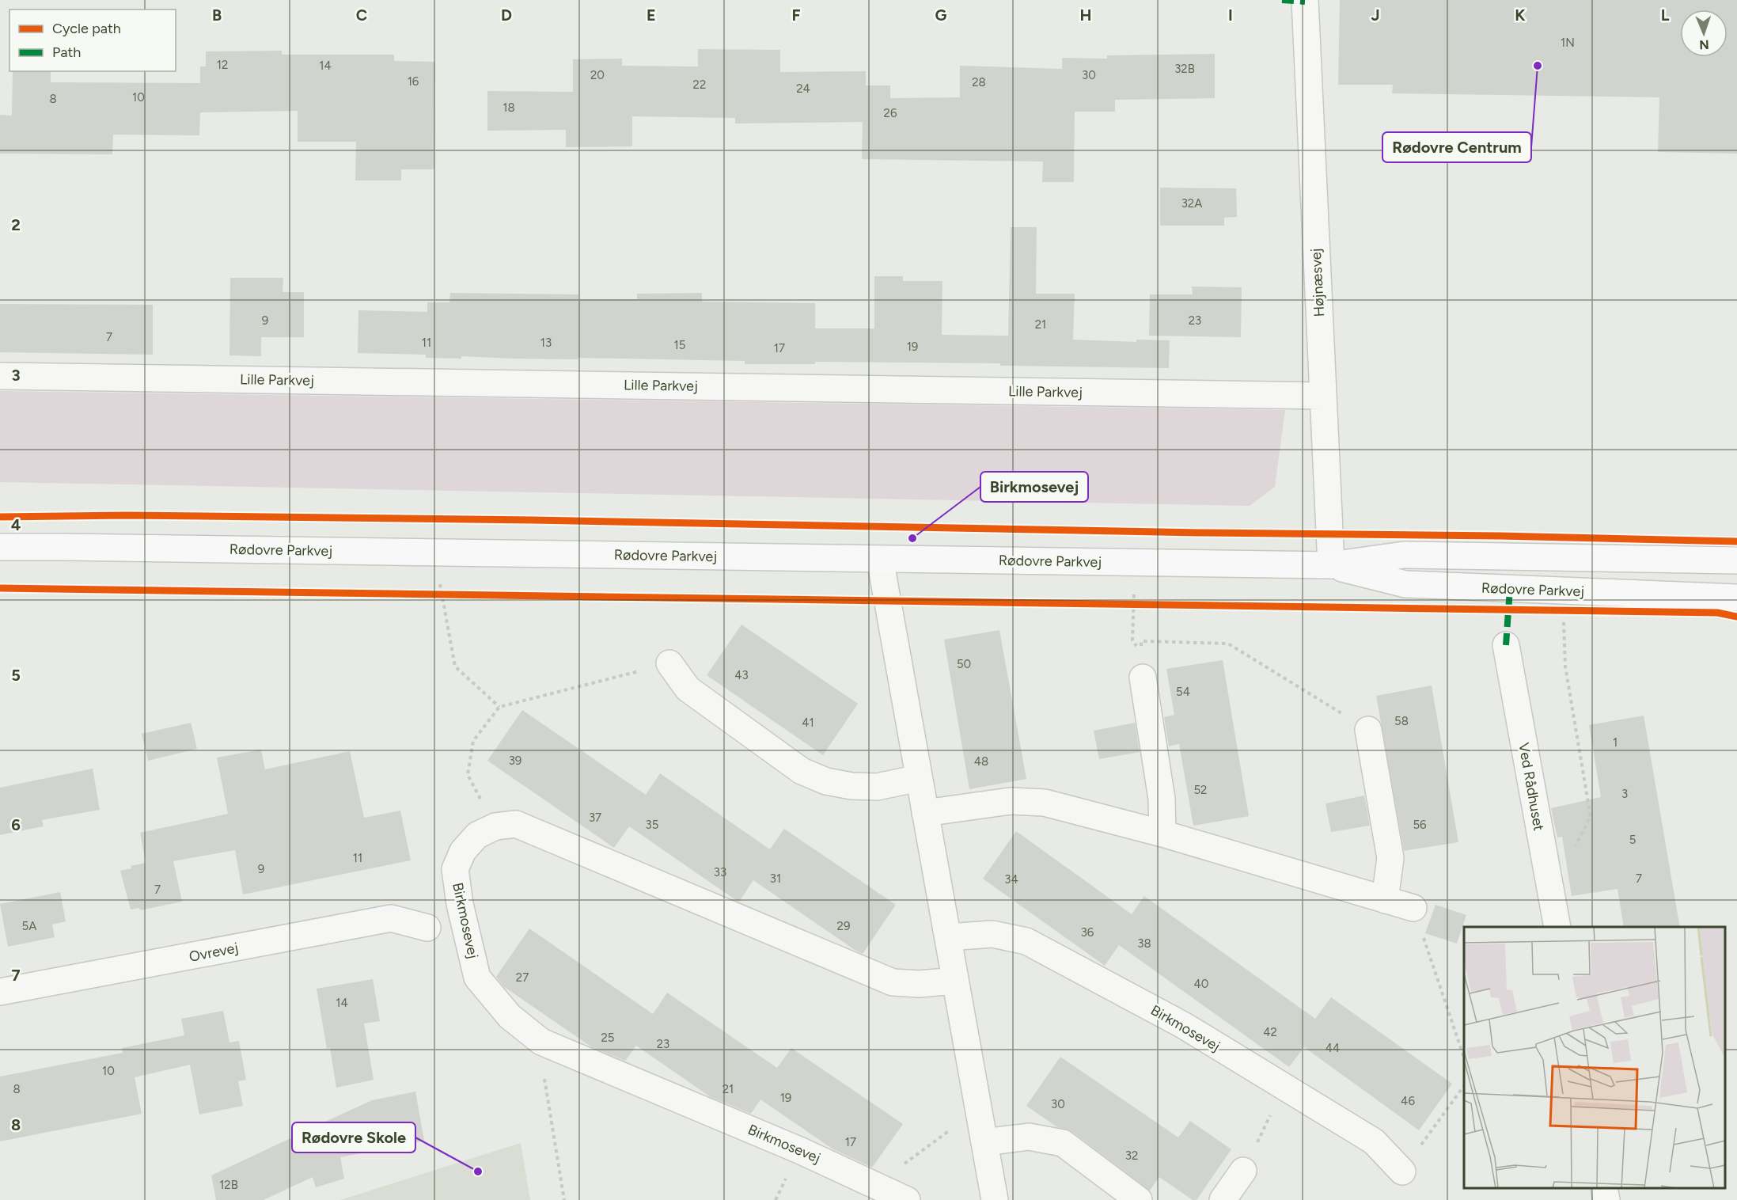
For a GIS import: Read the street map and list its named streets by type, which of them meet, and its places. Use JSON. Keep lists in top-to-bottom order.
{
  "streets": {
    "street": [
      "Højnæsvej",
      "Lille Parkvej",
      "Rødovre Parkvej",
      "Ved Rådhuset",
      "Birkmosevej",
      "Ovrevej"
    ]
  },
  "crossings": [
    ["Højnæsvej", "Lille Parkvej"],
    ["Højnæsvej", "Rødovre Parkvej"]
  ],
  "places": ["Rødovre Centrum", "Birkmosevej", "Rødovre Skole"],
  "house_numbers": [
    "1N",
    "12",
    "14",
    "32B",
    "20",
    "30",
    "16",
    "28",
    "22",
    "24",
    "10",
    "8",
    "18",
    "26",
    "32A",
    "9",
    "23",
    "21",
    "7",
    "11",
    "13",
    "15",
    "19",
    "17",
    "50",
    "43",
    "54",
    "58",
    "41",
    "1",
    "39",
    "48",
    "52",
    "3",
    "37",
    "35",
    "56",
    "5",
    "11",
    "9",
    "33",
    "31",
    "7",
    "34",
    "7",
    "5A",
    "29",
    "36",
    "38",
    "27",
    "40",
    "14",
    "42",
    "25",
    "23",
    "44",
    "10",
    "8",
    "21",
    "19",
    "46",
    "30",
    "17",
    "32",
    "12B"
  ],
  "legend": ["Cycle path", "Path"],
  "north": "bottom",
  "grid": {
    "columns": [
      "B",
      "C",
      "D",
      "E",
      "F",
      "G",
      "H",
      "I",
      "J",
      "K",
      "L"
    ],
    "rows": [
      "2",
      "3",
      "4",
      "5",
      "6",
      "7",
      "8"
    ]
  }
}
